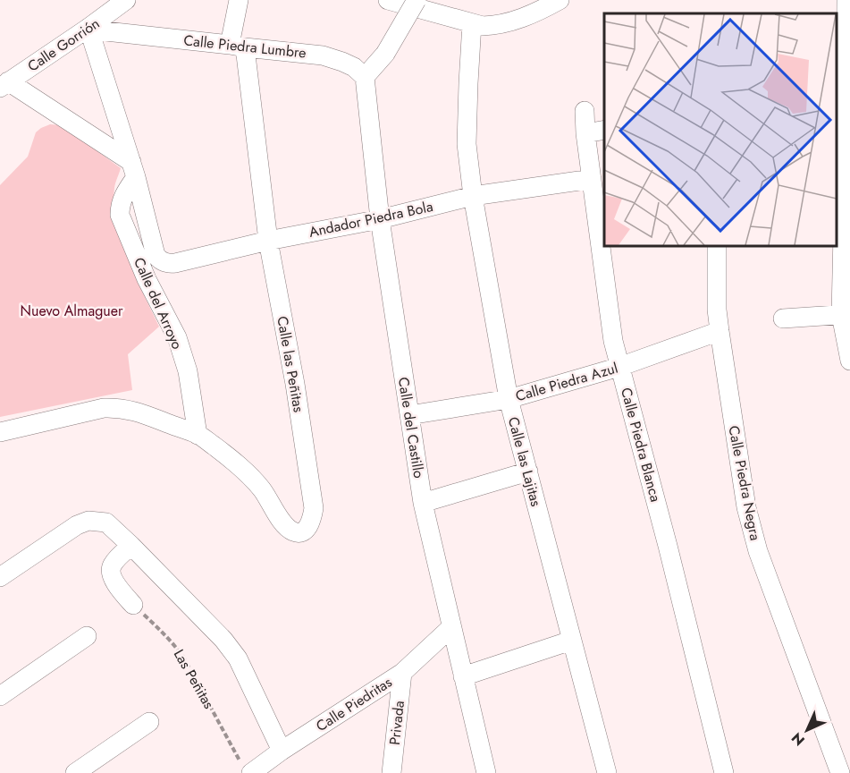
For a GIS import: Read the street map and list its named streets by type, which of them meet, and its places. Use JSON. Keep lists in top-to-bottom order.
{
  "streets": {
    "street": [
      "Calle Gorrión",
      "Calle Piedra Lumbre",
      "Andador Piedra Bola",
      "Calle del Arroyo",
      "Calle las Peñitas",
      "Calle Piedra Azul",
      "Calle del Castillo",
      "Calle Piedra Blanca",
      "Calle las Lajitas",
      "Calle Piedra Negra",
      "Calle Piedritas",
      "Privada"
    ],
    "path": ["Las Peñitas"]
  },
  "crossings": [
    ["Calle Gorrión", "Calle Piedra Lumbre"],
    ["Calle Gorrión", "Calle del Arroyo"],
    ["Calle Piedra Lumbre", "Calle del Arroyo"],
    ["Calle Piedra Lumbre", "Calle las Peñitas"],
    ["Calle Piedra Lumbre", "Calle del Castillo"],
    ["Andador Piedra Bola", "Calle del Arroyo"],
    ["Andador Piedra Bola", "Calle las Peñitas"],
    ["Andador Piedra Bola", "Calle del Castillo"],
    ["Andador Piedra Bola", "Calle Piedra Blanca"],
    ["Andador Piedra Bola", "Calle las Lajitas"],
    ["Calle del Arroyo", "Calle las Peñitas"],
    ["Calle Piedra Azul", "Calle del Castillo"],
    ["Calle Piedra Azul", "Calle Piedra Blanca"],
    ["Calle Piedra Azul", "Calle las Lajitas"],
    ["Calle Piedra Azul", "Calle Piedra Negra"],
    ["Calle del Castillo", "Calle Piedritas"],
    ["Las Peñitas", "Calle Piedritas"],
    ["Calle Piedritas", "Privada"]
  ],
  "parks": ["Nuevo Almaguer"],
  "north": "bottom left"
}
